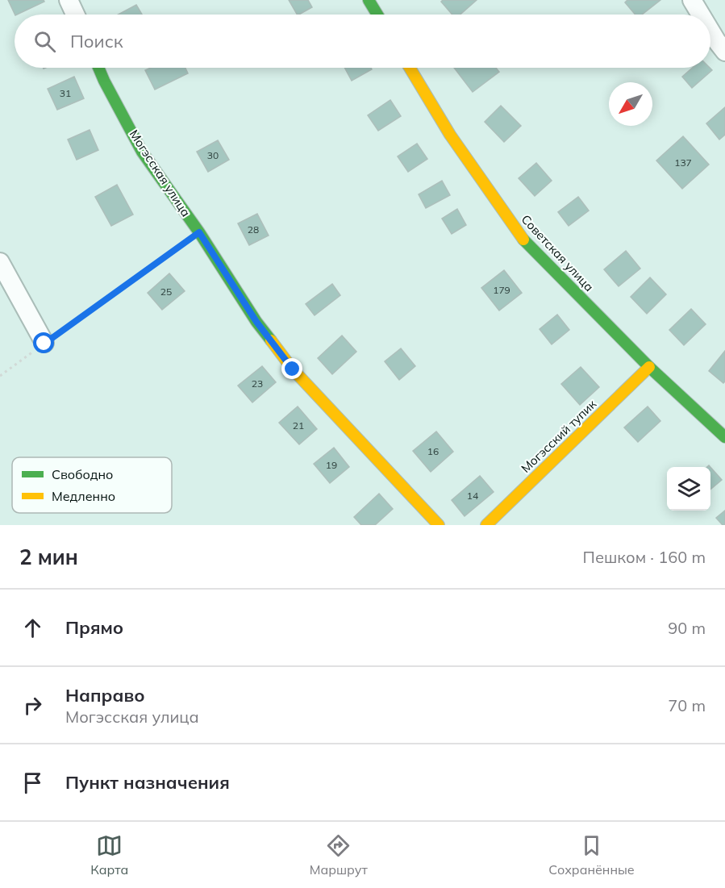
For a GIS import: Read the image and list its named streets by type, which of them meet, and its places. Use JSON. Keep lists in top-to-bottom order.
{
  "streets": {
    "street": ["Могэсская улица", "Советская улица", "Могэсский тупик"]
  },
  "crossings": [
    ["Советская улица", "Могэсский тупик"]
  ],
  "house_numbers": [
    "31",
    "30",
    "137",
    "28",
    "179",
    "25",
    "23",
    "21",
    "16",
    "19",
    "14"
  ],
  "legend": ["Свободно", "Медленно"],
  "north": "bottom left",
  "page": {
    "search": "Поиск",
    "heading": ["2 мин", "Пешком · 160 m"],
    "list": [
      ["Прямо", "90 m"],
      ["Направо", "Могэсская улица", "70 m"],
      "Пункт назначения"
    ],
    "nav": ["Карта", "Маршрут", "Сохранённые"]
  }
}
